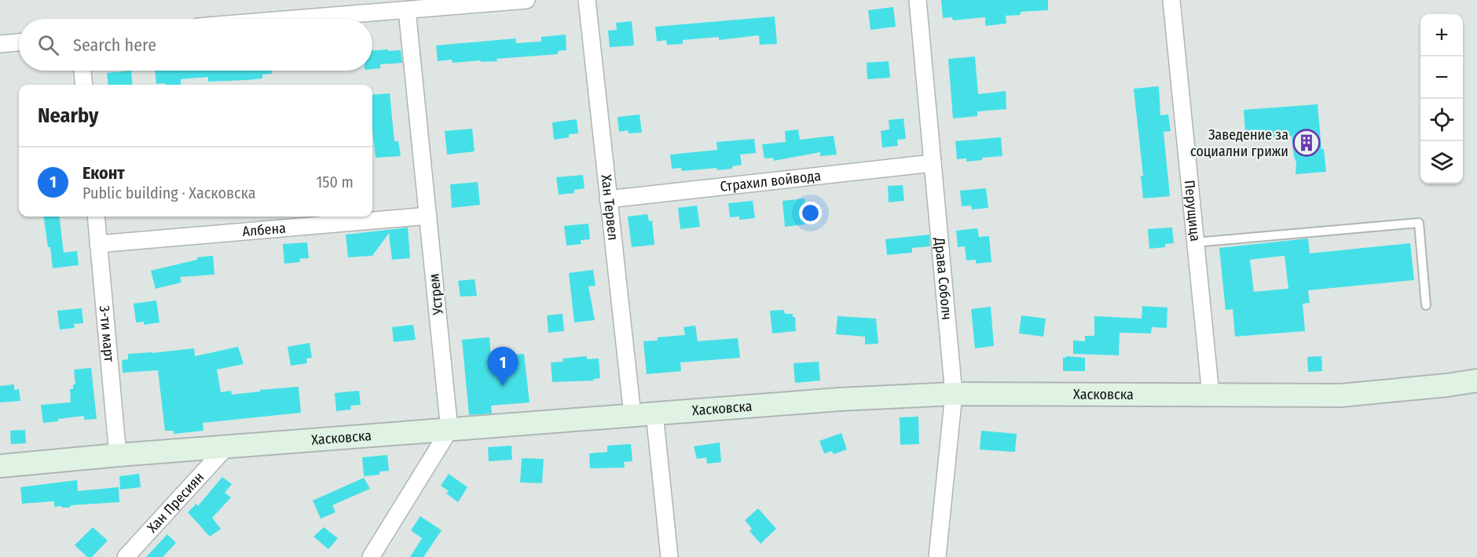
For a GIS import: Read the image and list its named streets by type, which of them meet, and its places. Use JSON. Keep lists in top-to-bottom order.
{
  "streets": {
    "street": [
      "Страхил войвода",
      "Хан Тервел",
      "Перущица",
      "Албена",
      "Драва Соболч",
      "Устрем",
      "3-ти март",
      "Хасковска",
      "Хан Пресиян"
    ]
  },
  "crossings": [
    ["Страхил войвода", "Хан Тервел"],
    ["Страхил войвода", "Драва Соболч"],
    ["Хан Тервел", "Хасковска"],
    ["Перущица", "Хасковска"],
    ["Албена", "Устрем"],
    ["Албена", "3-ти март"],
    ["Драва Соболч", "Хасковска"],
    ["Устрем", "Хасковска"],
    ["3-ти март", "Хасковска"],
    ["Хасковска", "Хан Пресиян"]
  ],
  "places": {
    "building": ["Заведение за социални грижи"]
  },
  "page": {
    "map_buttons": ["+", "−"],
    "search": "Search here",
    "heading": "Nearby",
    "list": [
      {
        "mark": "1",
        "name": "Еконт",
        "note": "Public building · Хасковска",
        "value": "150 m"
      }
    ],
    "pins": "1"
  }
}
